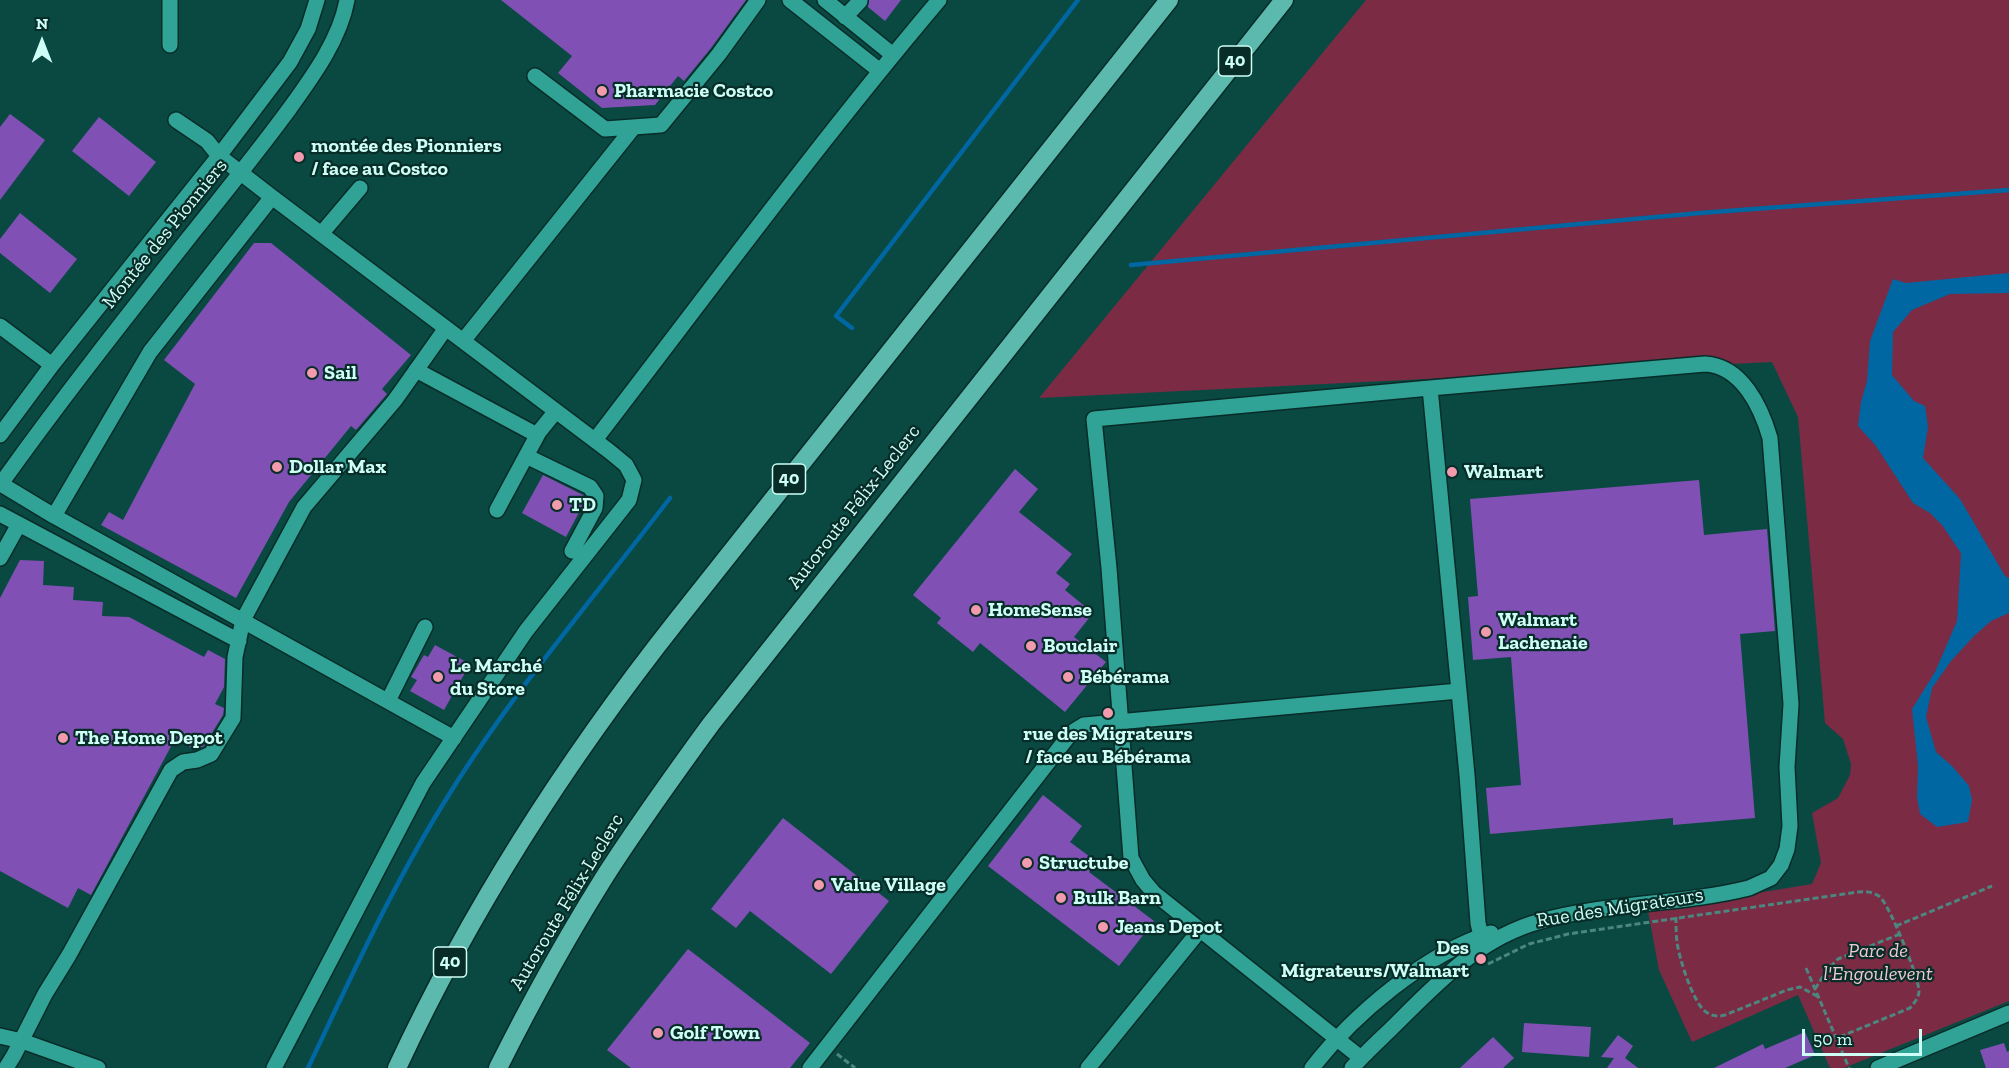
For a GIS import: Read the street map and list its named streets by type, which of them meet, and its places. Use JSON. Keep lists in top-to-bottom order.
{
  "streets": {
    "highway": ["40", "Autoroute Félix-Leclerc"],
    "street": ["Montée des Pionniers", "Rue des Migrateurs"]
  },
  "parks": ["Parc de l'Engoulevent"],
  "places": [
    "Pharmacie Costco",
    "montée des Pionniers / face au Costco",
    "Sail",
    "Dollar Max",
    "Walmart",
    "TD",
    "HomeSense",
    "Walmart Lachenaie",
    "Bouclair",
    "Le Marché du Store",
    "Bébérama",
    "rue des Migrateurs / face au Bébérama",
    "The Home Depot",
    "Structube",
    "Value Village",
    "Bulk Barn",
    "Jeans Depot",
    "Des Migrateurs/Walmart",
    "Golf Town"
  ],
  "scale_bar": "50 m",
  "north": "top"
}
